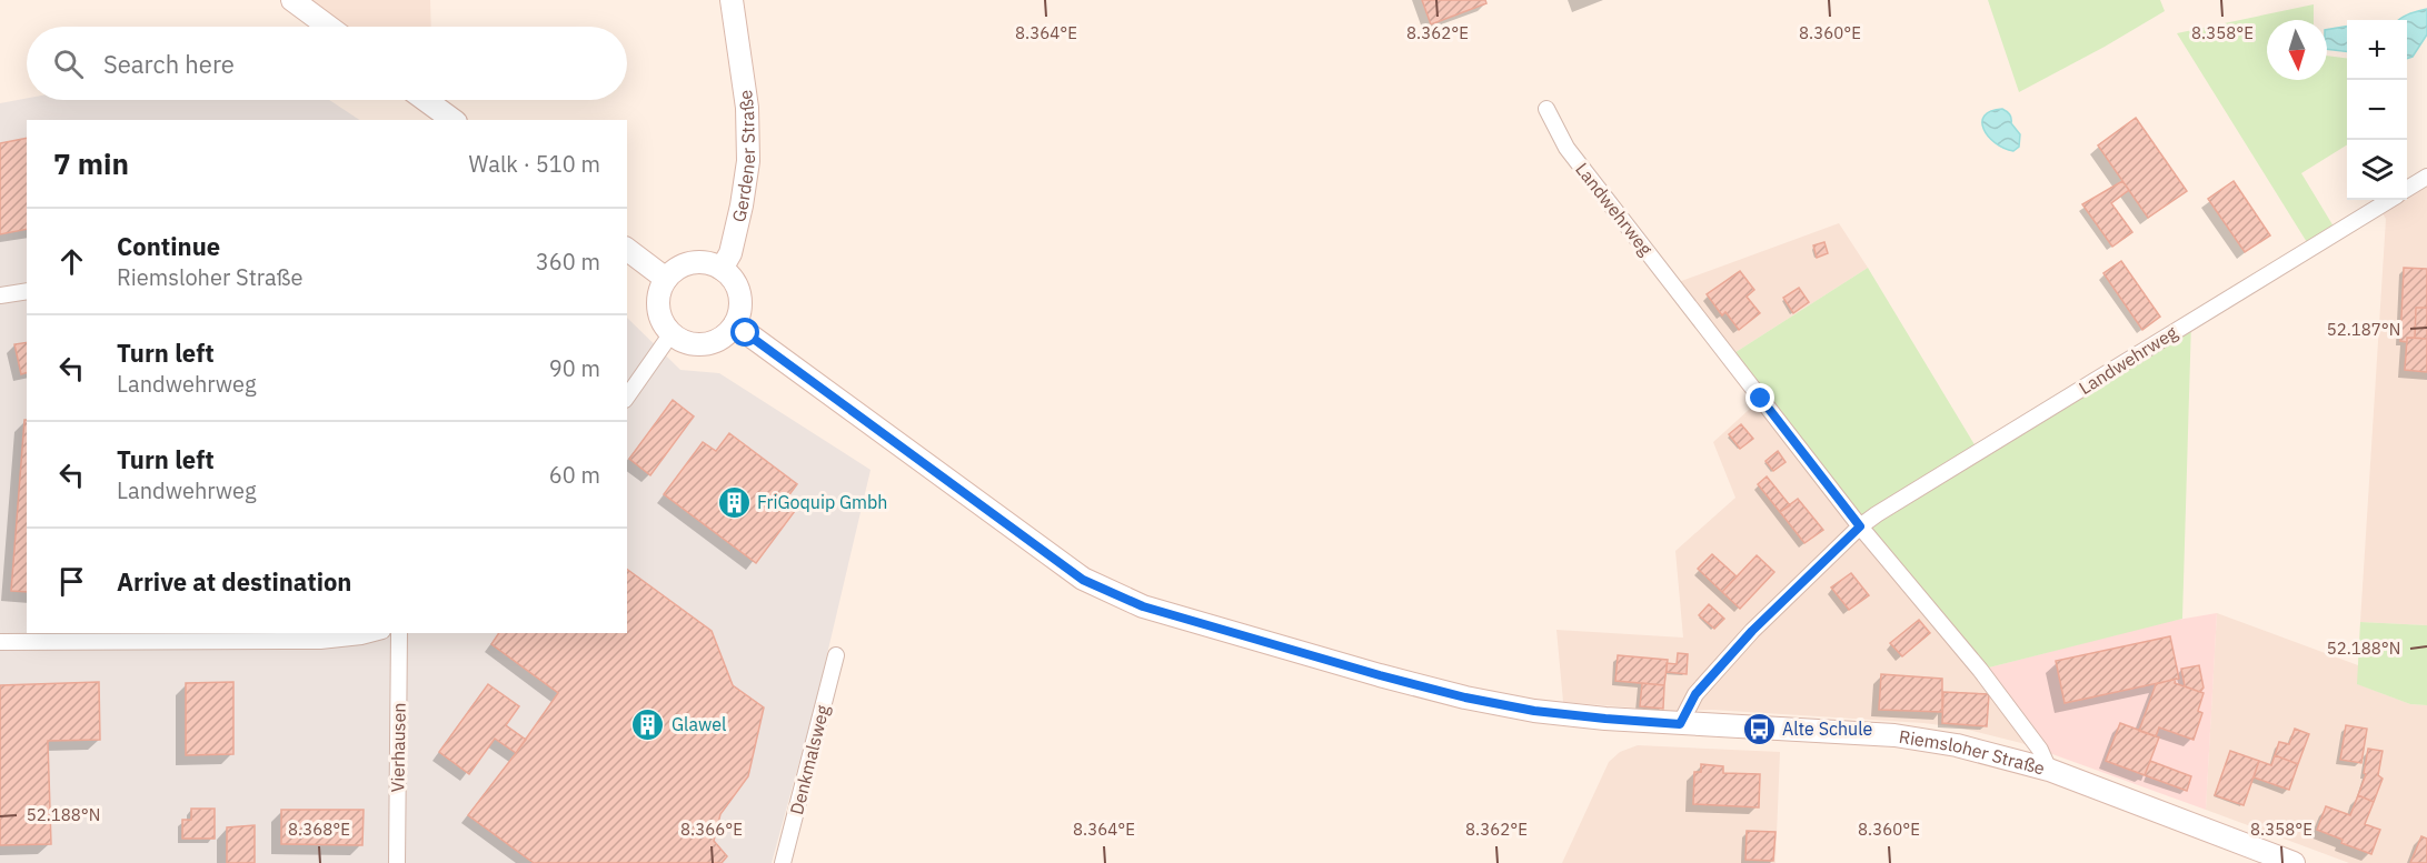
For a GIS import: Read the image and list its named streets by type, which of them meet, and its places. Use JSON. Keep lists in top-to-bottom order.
{
  "streets": {
    "main road": ["Gerdener Straße", "Riemsloher Straße"],
    "street": ["Landwehrweg", "Vierhausen", "Denkmalsweg"]
  },
  "crossings": [
    ["Gerdener Straße", "Riemsloher Straße"],
    ["Landwehrweg", "Riemsloher Straße"]
  ],
  "places": {
    "building": ["FriGoquip Gmbh", "Glawel"],
    "bus stop": ["Alte Schule"]
  },
  "north": "bottom",
  "page": {
    "map_buttons": ["+", "−"],
    "search": "Search here",
    "heading": ["7 min", "Walk · 510 m"],
    "list": [
      ["Continue", "Riemsloher Straße", "360 m"],
      ["Turn left", "Landwehrweg", "90 m"],
      ["Turn left", "Landwehrweg", "60 m"],
      "Arrive at destination"
    ]
  },
  "coordinates": [
    "8.364°E",
    "8.362°E",
    "8.360°E",
    "8.358°E",
    "52.187°N",
    "52.188°N",
    "8.368°E",
    "8.366°E"
  ]
}
